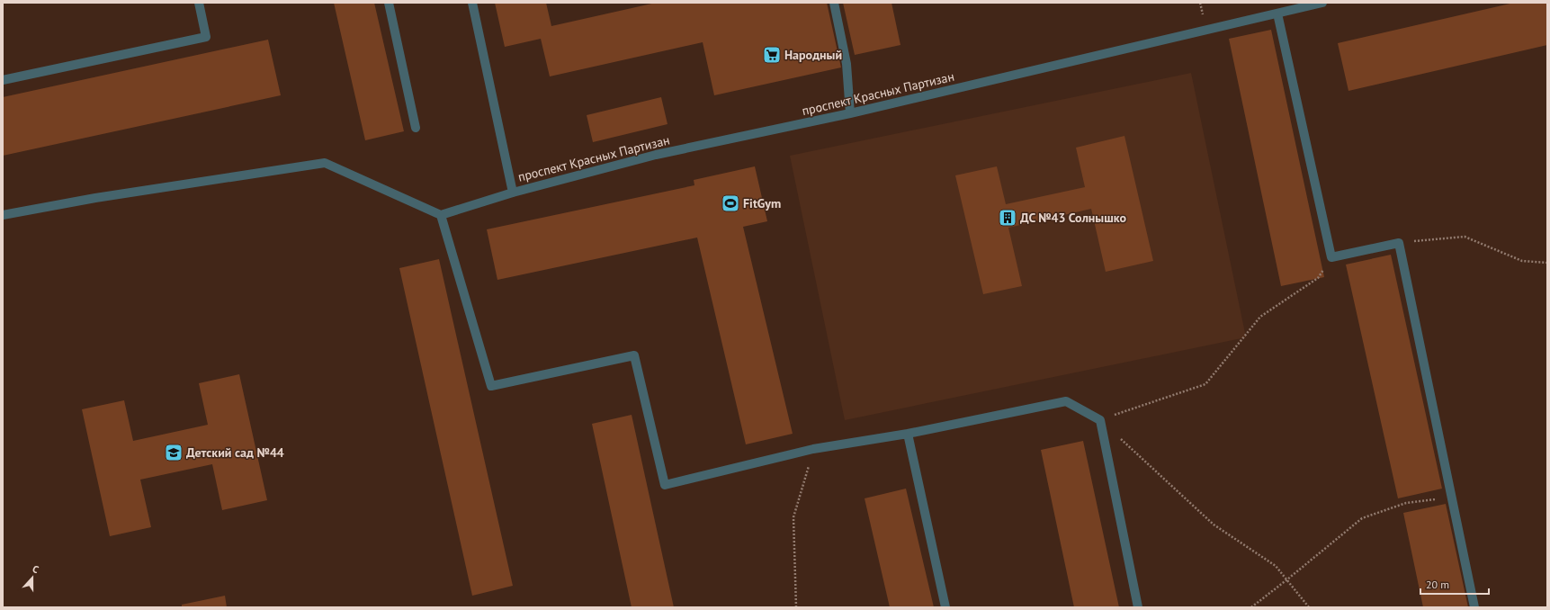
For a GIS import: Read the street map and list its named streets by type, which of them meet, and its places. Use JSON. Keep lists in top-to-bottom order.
{
  "streets": {
    "street": ["проспект Красных Партизан"]
  },
  "places": {
    "supermarket": ["Народный"],
    "sports": ["FitGym"],
    "building": ["ДС №43 Солнышко"],
    "school or university": ["Детский сад №44"]
  },
  "scale_bar": "20 m",
  "north": "top"
}
